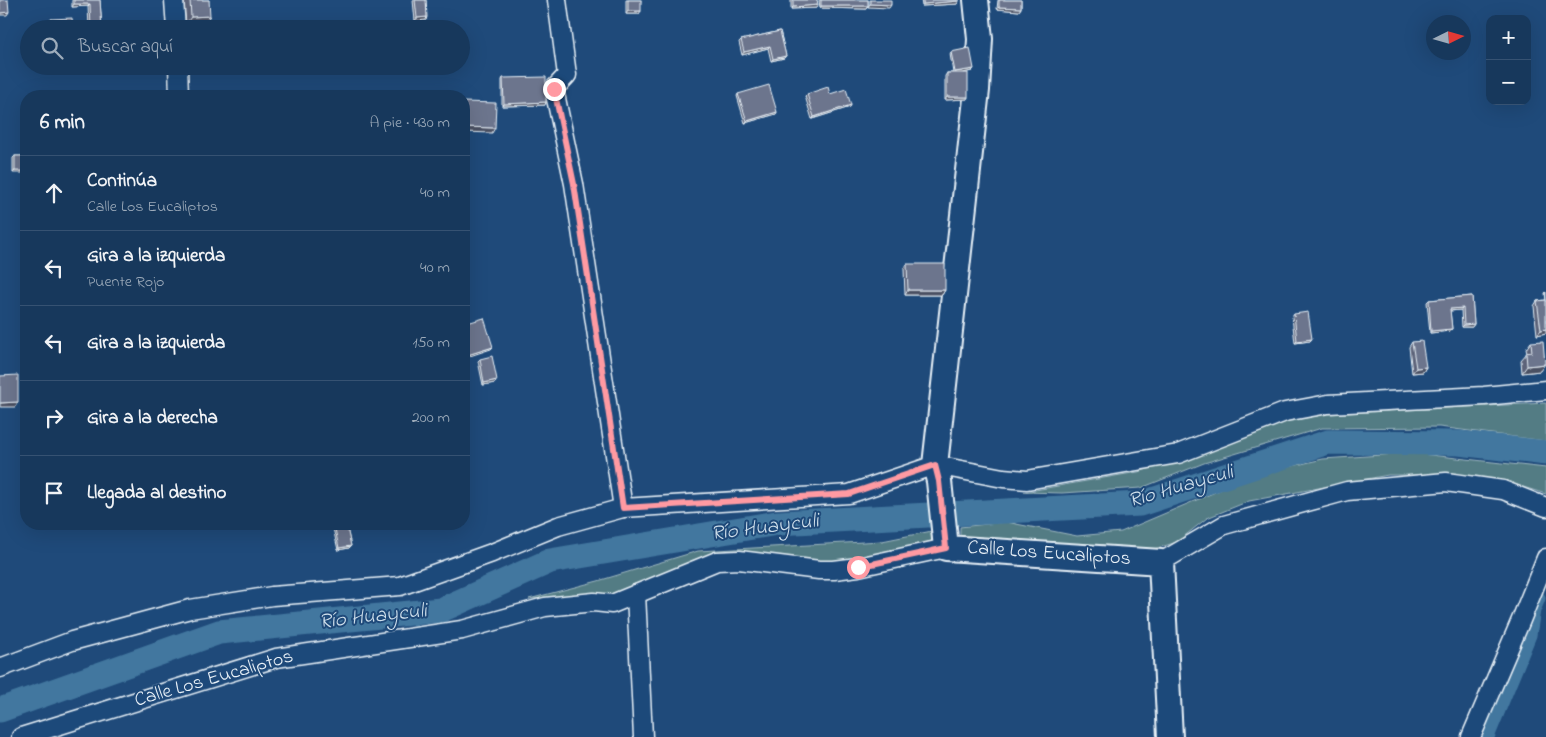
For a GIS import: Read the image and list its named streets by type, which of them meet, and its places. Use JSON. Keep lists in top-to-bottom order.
{
  "streets": {
    "street": ["Calle Los Eucaliptos"]
  },
  "water": ["Río Huayculi"],
  "north": "right",
  "page": {
    "map_buttons": ["+", "−"],
    "search": "Buscar aquí",
    "heading": ["6 min", "A pie · 430 m"],
    "list": [
      ["Continúa", "Calle Los Eucaliptos", "40 m"],
      ["Gira a la izquierda", "Puente Rojo", "40 m"],
      ["Gira a la izquierda", "150 m"],
      ["Gira a la derecha", "200 m"],
      "Llegada al destino"
    ]
  }
}
